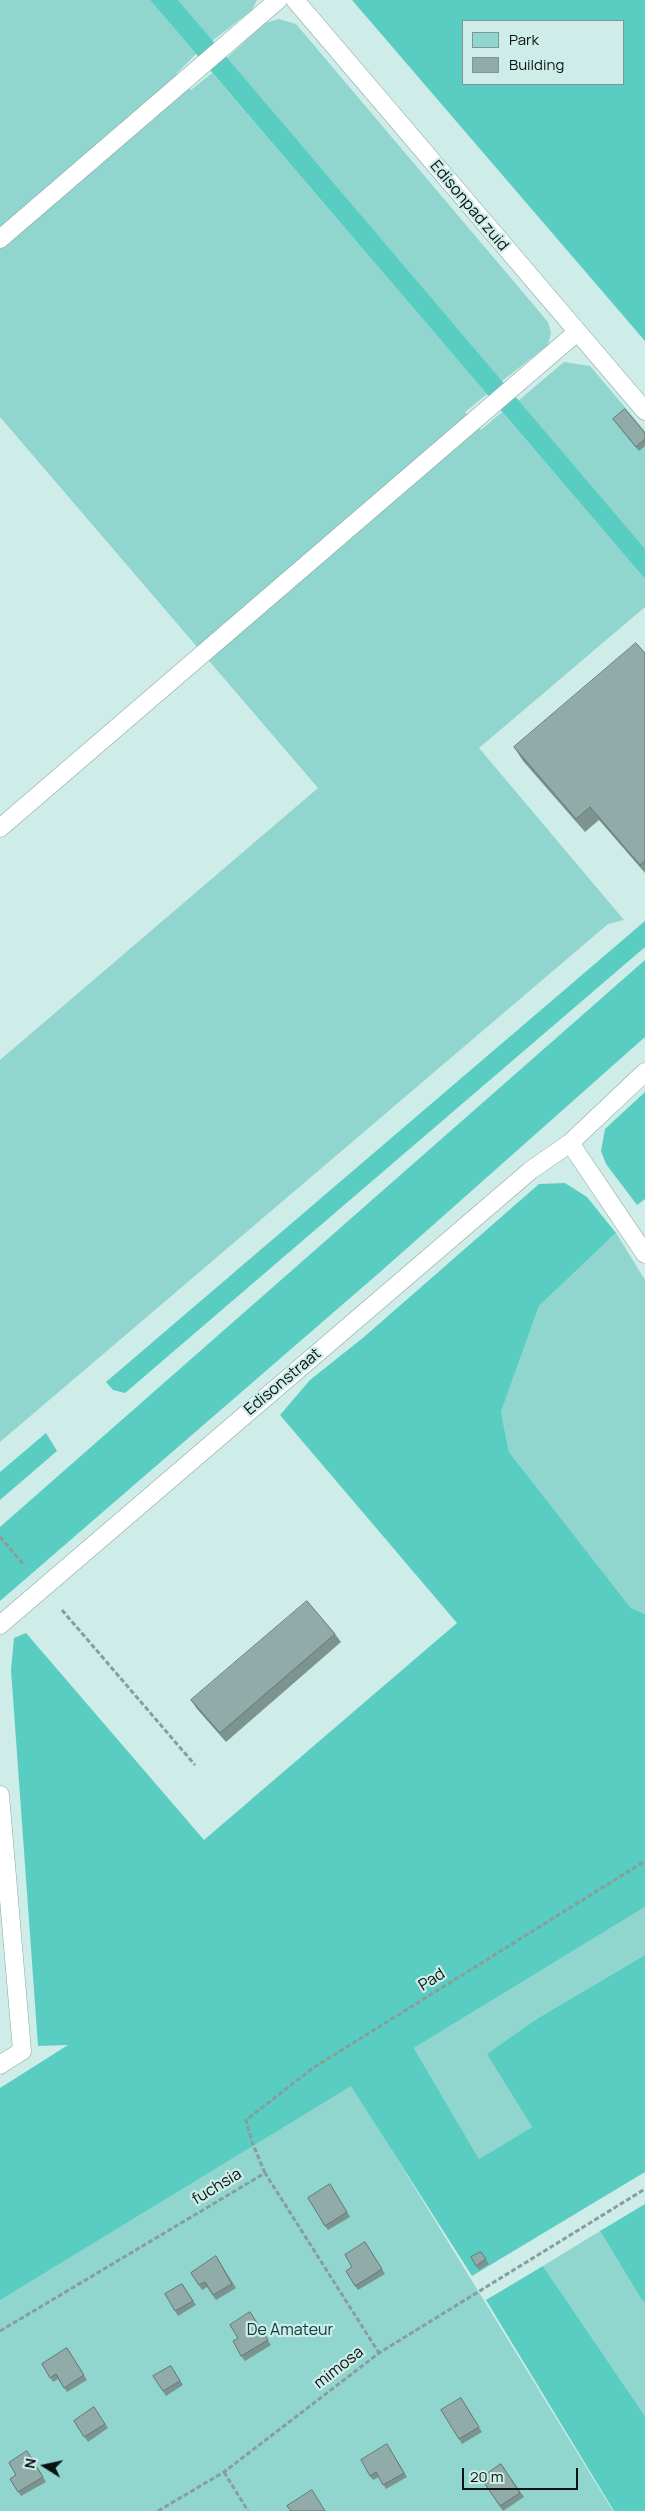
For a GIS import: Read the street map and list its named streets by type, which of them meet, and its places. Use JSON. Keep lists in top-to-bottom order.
{
  "streets": {
    "lane": ["Edisonpad zuid", "Edisonstraat"],
    "path": ["Pad", "fuchsia", "mimosa"]
  },
  "crossings": [
    ["Pad", "fuchsia"],
    ["fuchsia", "mimosa"]
  ],
  "parks": ["De Amateur"],
  "legend": ["Park", "Building"],
  "scale_bar": "20 m",
  "north": "left"
}
